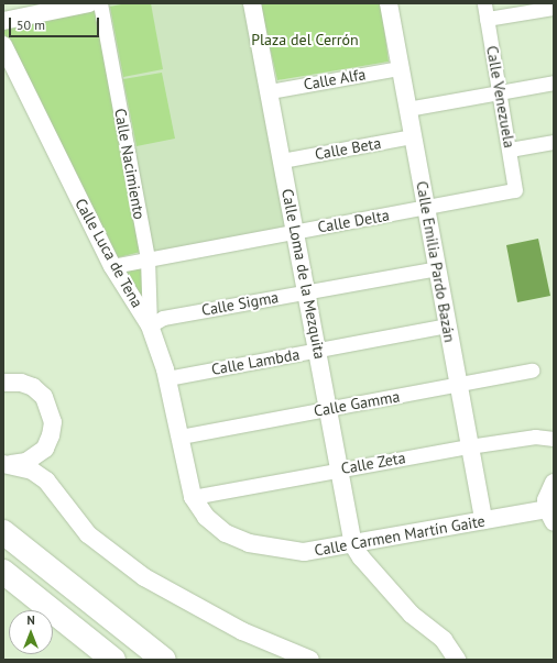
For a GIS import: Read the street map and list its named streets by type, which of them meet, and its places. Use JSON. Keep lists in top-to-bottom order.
{
  "streets": {
    "street": [
      "Calle Alfa",
      "Calle Venezuela",
      "Calle Beta",
      "Calle Nacimiento",
      "Calle Delta",
      "Calle Luca de Tena",
      "Calle Emilia Pardo Bazán",
      "Calle Loma de la Mezquita",
      "Calle Sigma",
      "Calle Lambda",
      "Calle Gamma",
      "Calle Zeta",
      "Calle Carmen Martín Gaite"
    ]
  },
  "crossings": [
    ["Calle Alfa", "Calle Emilia Pardo Bazán"],
    ["Calle Alfa", "Calle Loma de la Mezquita"],
    ["Calle Venezuela", "Calle Delta"],
    ["Calle Beta", "Calle Emilia Pardo Bazán"],
    ["Calle Beta", "Calle Loma de la Mezquita"],
    ["Calle Nacimiento", "Calle Delta"],
    ["Calle Nacimiento", "Calle Luca de Tena"],
    ["Calle Nacimiento", "Calle Sigma"],
    ["Calle Delta", "Calle Luca de Tena"],
    ["Calle Delta", "Calle Emilia Pardo Bazán"],
    ["Calle Delta", "Calle Loma de la Mezquita"],
    ["Calle Luca de Tena", "Calle Sigma"],
    ["Calle Luca de Tena", "Calle Lambda"],
    ["Calle Luca de Tena", "Calle Gamma"],
    ["Calle Luca de Tena", "Calle Zeta"],
    ["Calle Luca de Tena", "Calle Carmen Martín Gaite"],
    ["Calle Emilia Pardo Bazán", "Calle Sigma"],
    ["Calle Emilia Pardo Bazán", "Calle Lambda"],
    ["Calle Emilia Pardo Bazán", "Calle Gamma"],
    ["Calle Emilia Pardo Bazán", "Calle Zeta"],
    ["Calle Emilia Pardo Bazán", "Calle Carmen Martín Gaite"],
    ["Calle Loma de la Mezquita", "Calle Sigma"],
    ["Calle Loma de la Mezquita", "Calle Lambda"],
    ["Calle Loma de la Mezquita", "Calle Gamma"],
    ["Calle Loma de la Mezquita", "Calle Zeta"],
    ["Calle Loma de la Mezquita", "Calle Carmen Martín Gaite"],
    ["Calle Zeta", "Calle Carmen Martín Gaite"]
  ],
  "parks": ["Plaza del Cerrón"],
  "scale_bar": "50 m",
  "north": "top"
}
